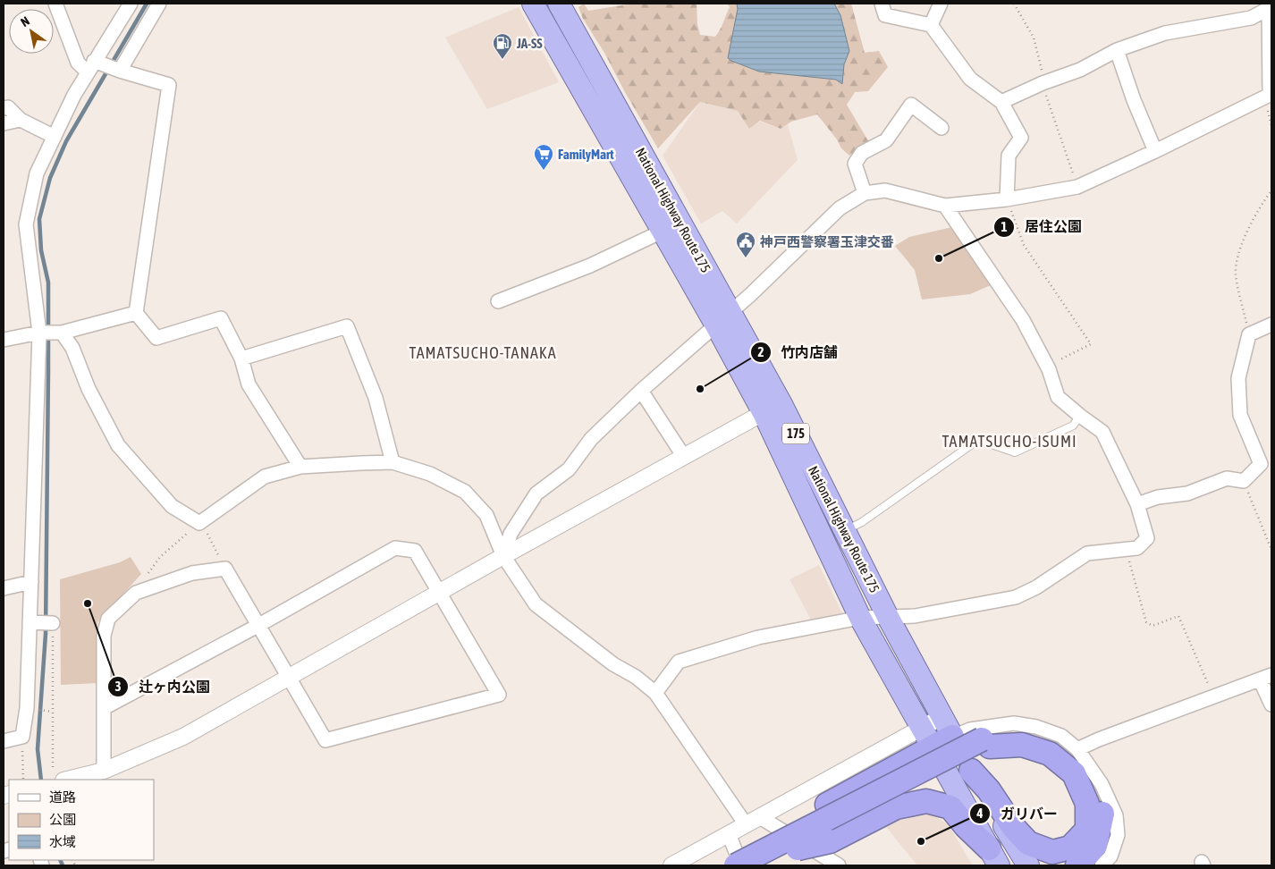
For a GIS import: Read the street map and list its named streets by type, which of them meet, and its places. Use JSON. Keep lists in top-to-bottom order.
{
  "streets": {
    "highway": ["National Highway Route 175", "175"]
  },
  "districts": ["TAMATSUCHO-TANAKA", "TAMATSUCHO-ISUMI"],
  "places": {
    "fuel station": ["JA-SS"],
    "supermarket": ["FamilyMart"],
    "other": [
      "居住公園",
      "竹内店舗",
      "辻ヶ内公園",
      "ガリバー"
    ],
    "public building": ["神戸西警察署玉津交番"]
  },
  "legend": ["道路", "公園", "水域"],
  "north": "top left"
}
